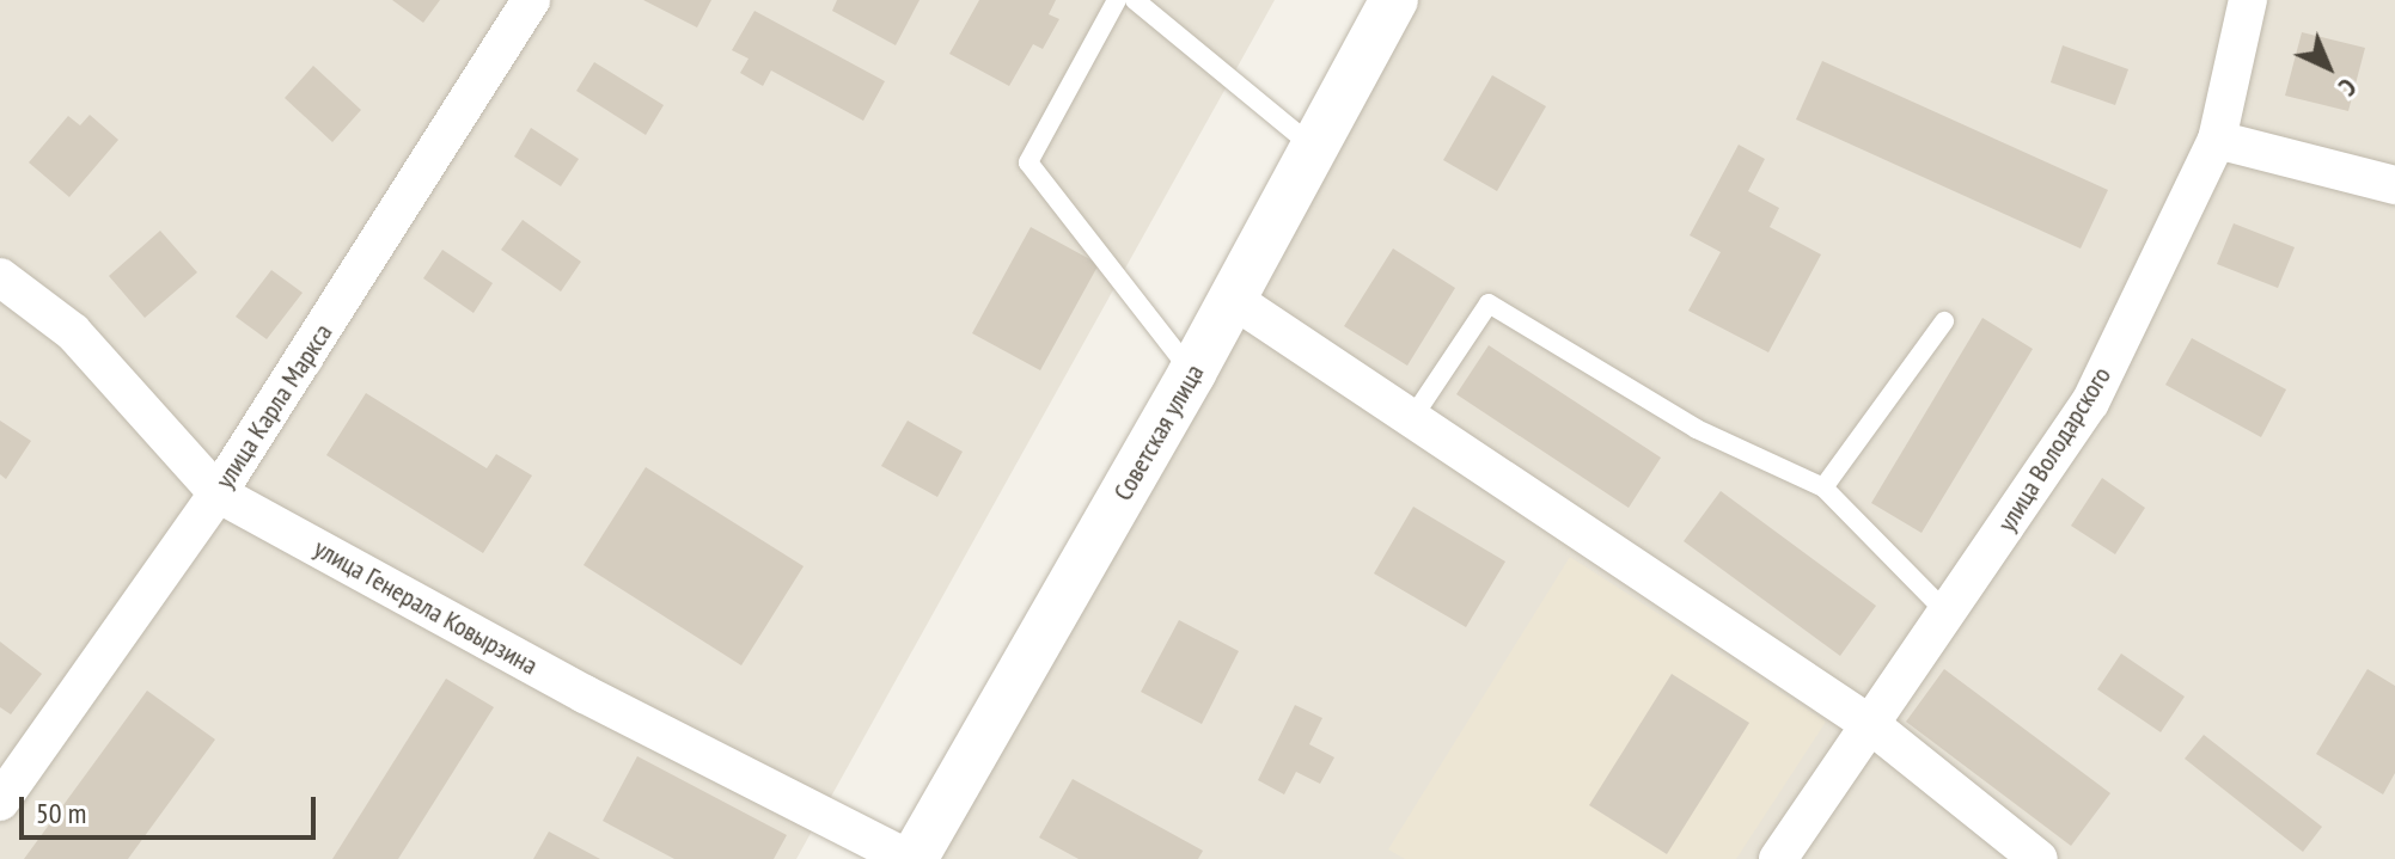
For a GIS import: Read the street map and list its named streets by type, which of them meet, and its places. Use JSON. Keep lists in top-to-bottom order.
{
  "streets": {
    "street": [
      "улица Карла Маркса",
      "Советская улица",
      "улица Володарского",
      "улица Генерала Ковырзина"
    ]
  },
  "crossings": [
    ["улица Карла Маркса", "улица Генерала Ковырзина"],
    ["Советская улица", "улица Генерала Ковырзина"]
  ],
  "scale_bar": "50 m",
  "north": "bottom right"
}
